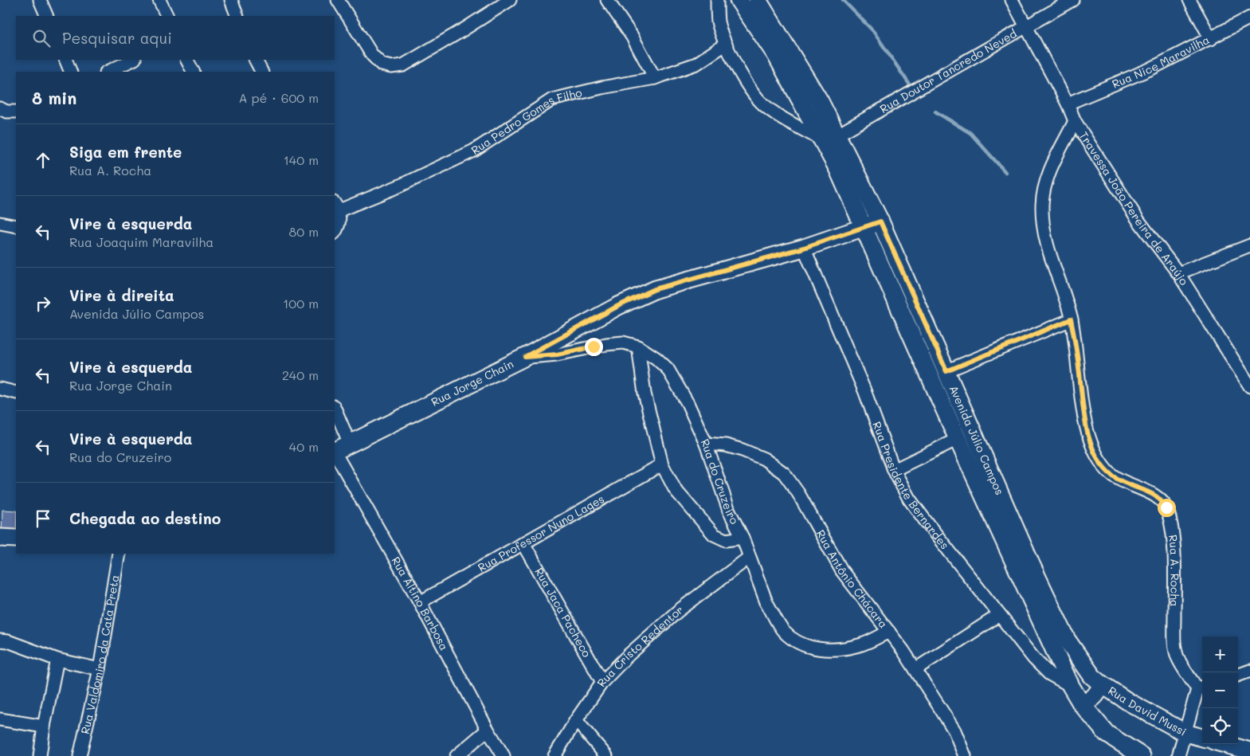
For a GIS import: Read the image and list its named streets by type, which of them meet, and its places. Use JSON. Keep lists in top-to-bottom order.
{
  "streets": {
    "street": [
      "Rua Nice Maravilha",
      "Rua Doutor Tancredo Neved",
      "Rua Pedro Gomes Filho",
      "Travessa João Pereira de Araújo",
      "Rua Jorge Chain",
      "Avenida Júlio Campos",
      "Rua do Cruzeiro",
      "Rua Presidente Bernardes",
      "Rua Professor Nuno Lages",
      "Rua A. Rocha",
      "Rua Antônio Chácara",
      "Rua Altino Barbosa",
      "Rua Jaca Pacheco",
      "Rua Cristo Redentor",
      "Rua Valdomiro da Cata Preta",
      "Rua David Mussi"
    ]
  },
  "crossings": [
    ["Rua Nice Maravilha", "Travessa João Pereira de Araújo"],
    ["Rua Doutor Tancredo Neved", "Travessa João Pereira de Araújo"],
    ["Rua Doutor Tancredo Neved", "Avenida Júlio Campos"],
    ["Travessa João Pereira de Araújo", "Rua A. Rocha"],
    ["Rua Jorge Chain", "Avenida Júlio Campos"],
    ["Rua Jorge Chain", "Rua do Cruzeiro"],
    ["Rua Jorge Chain", "Rua Presidente Bernardes"],
    ["Avenida Júlio Campos", "Rua David Mussi"],
    ["Rua do Cruzeiro", "Rua Antônio Chácara"],
    ["Rua do Cruzeiro", "Rua Cristo Redentor"],
    ["Rua Professor Nuno Lages", "Rua Altino Barbosa"],
    ["Rua Professor Nuno Lages", "Rua Jaca Pacheco"],
    ["Rua Jaca Pacheco", "Rua Cristo Redentor"]
  ],
  "page": {
    "search": "Pesquisar aqui",
    "heading": ["8 min", "A pé · 600 m"],
    "list": [
      ["Siga em frente", "Rua A. Rocha", "140 m"],
      ["Vire à esquerda", "Rua Joaquim Maravilha", "80 m"],
      ["Vire à direita", "Avenida Júlio Campos", "100 m"],
      ["Vire à esquerda", "Rua Jorge Chain", "240 m"],
      ["Vire à esquerda", "Rua do Cruzeiro", "40 m"],
      "Chegada ao destino"
    ],
    "map_buttons": ["+", "−"]
  }
}
